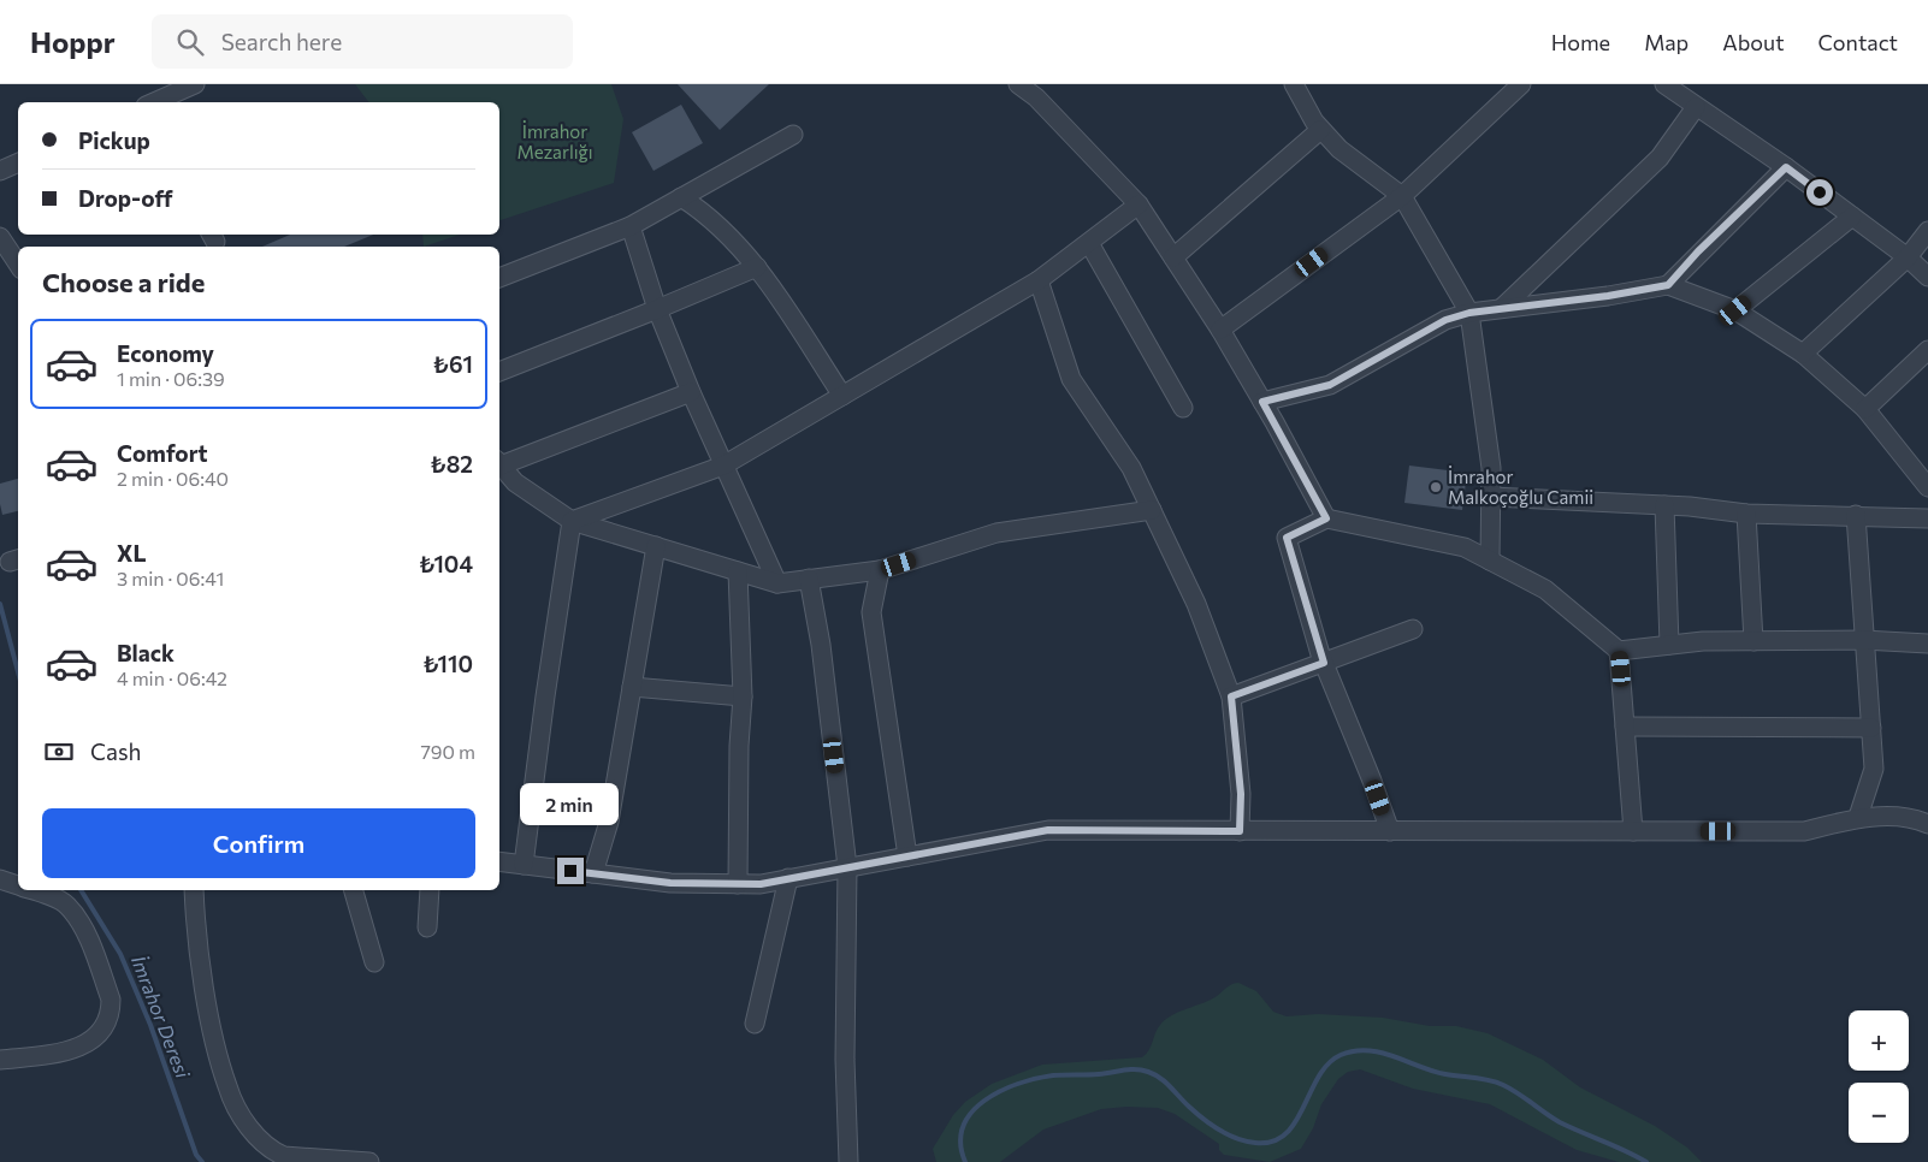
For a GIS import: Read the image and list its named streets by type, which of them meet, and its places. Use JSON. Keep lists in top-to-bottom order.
{
  "water": ["İmrahor Deresi"],
  "parks": ["İmrahor Mezarlığı"],
  "places": ["İmrahor Malkoçoğlu Camii"],
  "page": {
    "header": "Hoppr",
    "search": "Search here",
    "nav": [
      "Home",
      "Map",
      "About",
      "Contact"
    ],
    "banner": ["Pickup", "Drop-off"],
    "heading": "Choose a ride",
    "list": [
      {
        "name": "Economy",
        "note": "1 min · 06:39",
        "value": "₺61"
      },
      {
        "name": "Comfort",
        "note": "2 min · 06:40",
        "value": "₺82"
      },
      {
        "name": "XL",
        "note": "3 min · 06:41",
        "value": "₺104"
      },
      {
        "name": "Black",
        "note": "4 min · 06:42",
        "value": "₺110"
      }
    ],
    "pay": ["Cash", "790 m"],
    "bubble": "2 min",
    "buttons": "Confirm",
    "map_buttons": ["+", "−"]
  }
}
